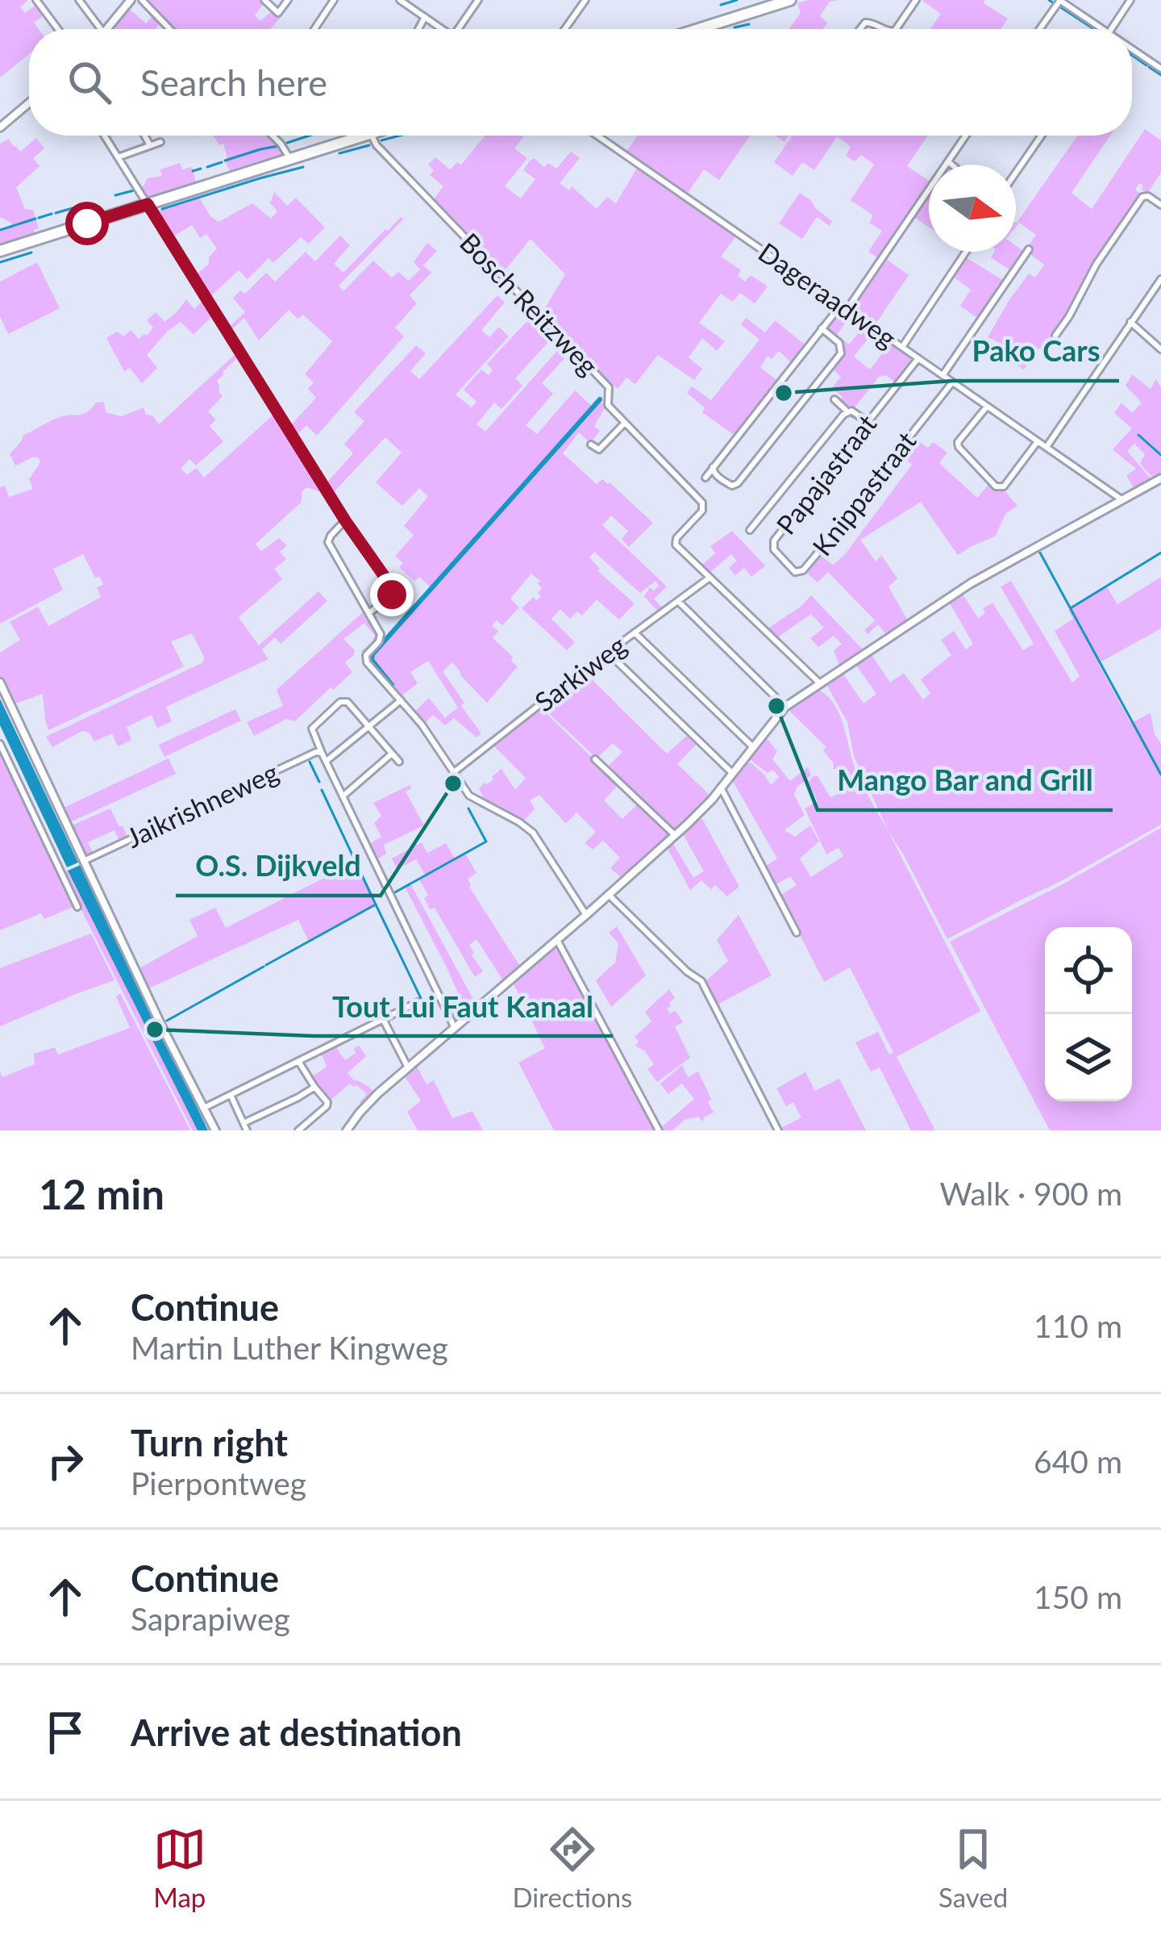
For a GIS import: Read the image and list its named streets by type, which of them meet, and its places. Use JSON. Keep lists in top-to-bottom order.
{
  "streets": {
    "street": [
      "Dageraadweg",
      "Bosch Reitzweg",
      "Papajastraat",
      "Knippastraat",
      "Sarkiweg",
      "Jaikrishneweg"
    ]
  },
  "crossings": [
    ["Dageraadweg", "Papajastraat"],
    ["Dageraadweg", "Knippastraat"],
    ["Bosch Reitzweg", "Sarkiweg"],
    ["Papajastraat", "Knippastraat"]
  ],
  "places": [
    "Pako Cars",
    "Mango Bar and Grill",
    "O.S. Dijkveld",
    "Tout Lui Faut Kanaal"
  ],
  "north": "right",
  "page": {
    "search": "Search here",
    "heading": ["12 min", "Walk · 900 m"],
    "list": [
      ["Continue", "Martin Luther Kingweg", "110 m"],
      ["Turn right", "Pierpontweg", "640 m"],
      ["Continue", "Saprapiweg", "150 m"],
      "Arrive at destination"
    ],
    "nav": ["Map", "Directions", "Saved"]
  }
}
